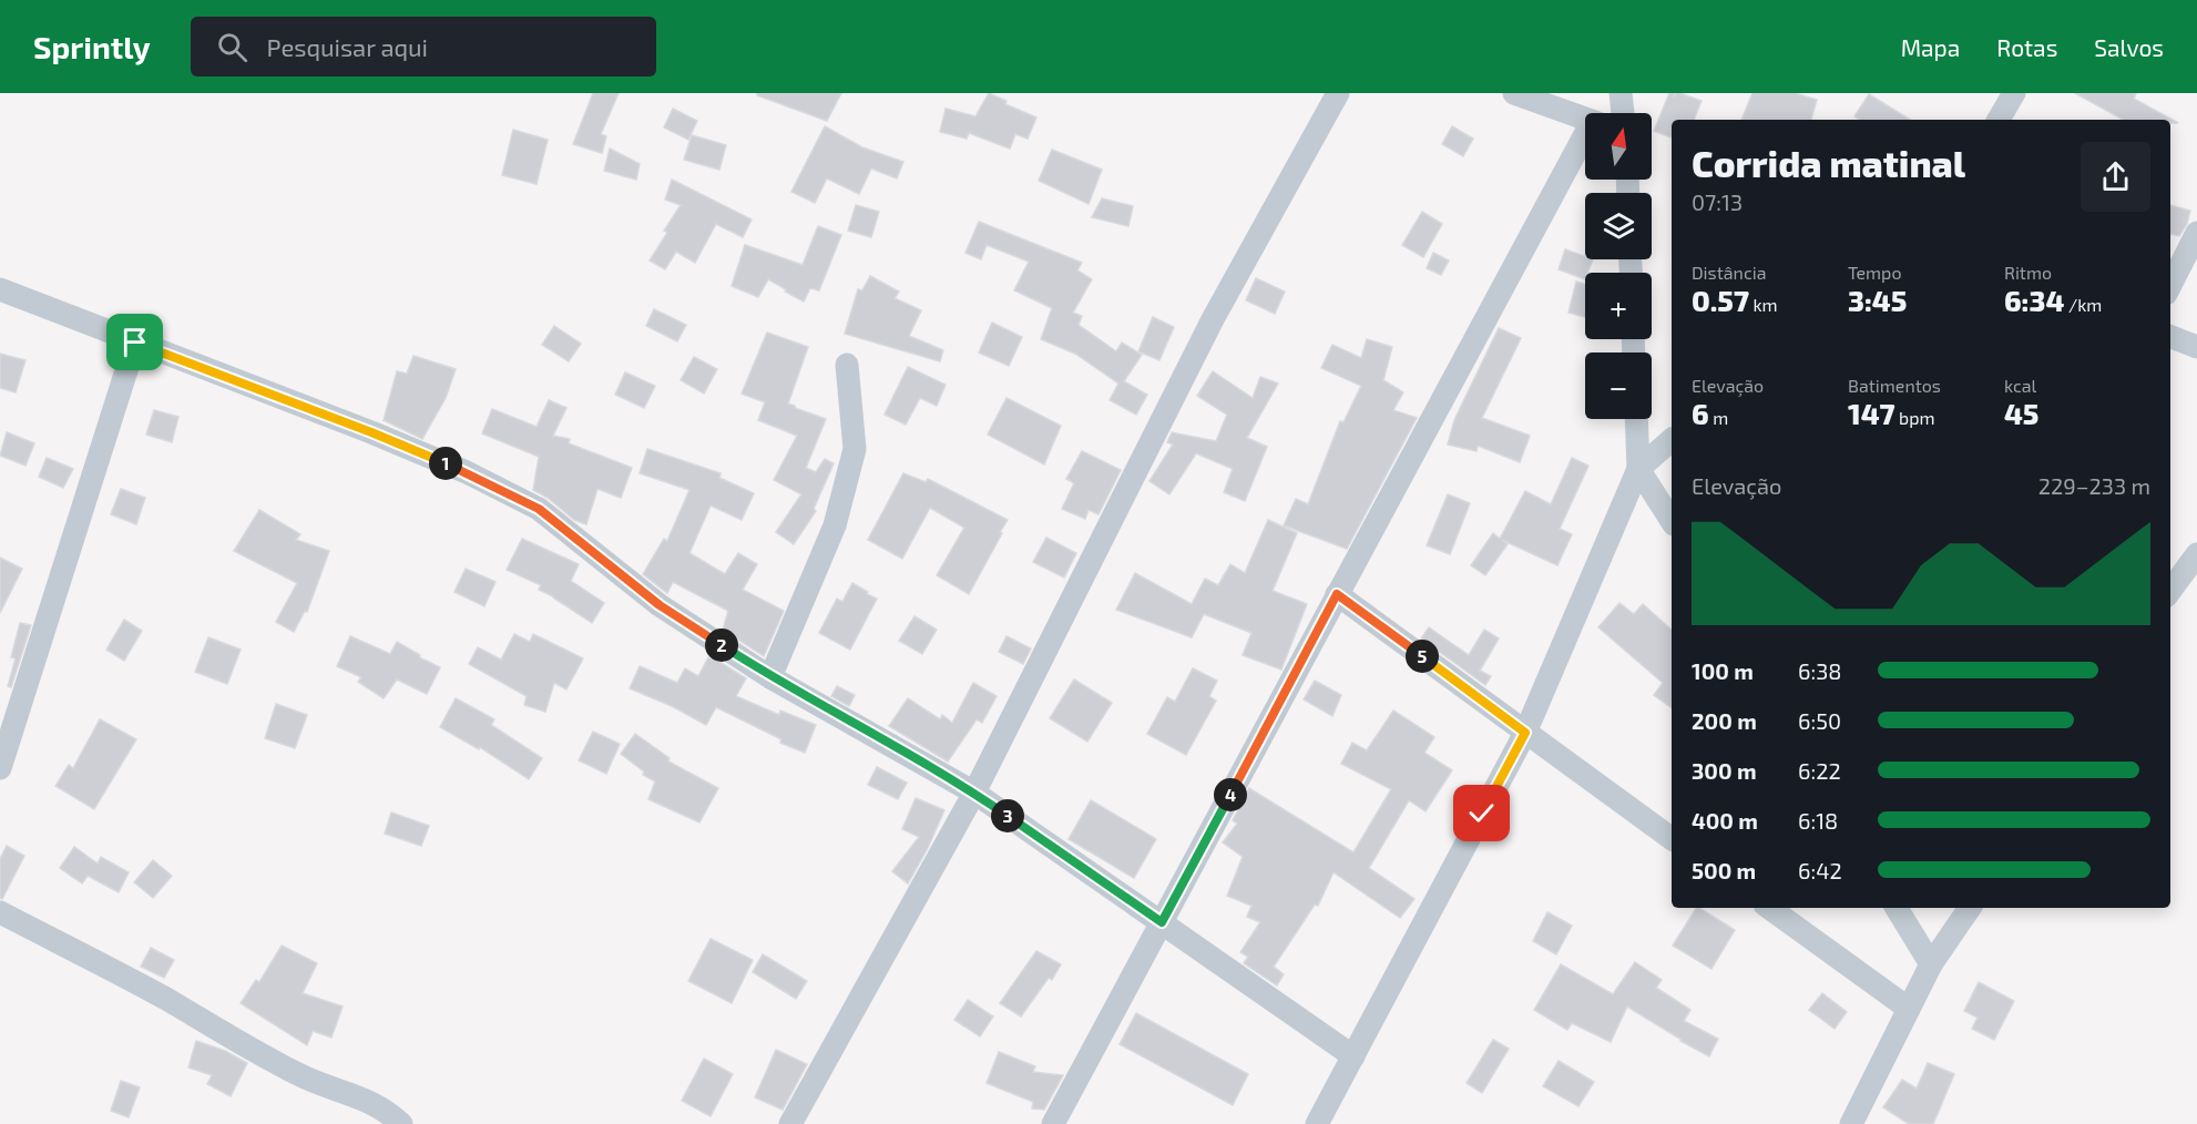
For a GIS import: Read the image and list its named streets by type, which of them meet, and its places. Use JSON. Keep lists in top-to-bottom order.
{
  "north": "top",
  "page": {
    "header": "Sprintly",
    "search": "Pesquisar aqui",
    "nav": ["Mapa", "Rotas", "Salvos"],
    "map_buttons": ["+", "−"],
    "heading": ["Corrida matinal", "07:13"],
    "stats": [
      ["Distância", "0.57 km"],
      ["Tempo", "3:45"],
      ["Ritmo", "6:34 /km"],
      ["Elevação", "6 m"],
      ["Batimentos", "147 bpm"],
      ["kcal", "45"]
    ],
    "pins": [
      "1",
      "2",
      "5",
      "4",
      "3"
    ],
    "chart": ["Elevação", "229–233 m"],
    "list": [
      {
        "name": "100 m",
        "note": "6:38"
      },
      {
        "name": "200 m",
        "note": "6:50"
      },
      {
        "name": "300 m",
        "note": "6:22"
      },
      {
        "name": "400 m",
        "note": "6:18"
      },
      {
        "name": "500 m",
        "note": "6:42"
      }
    ]
  }
}
